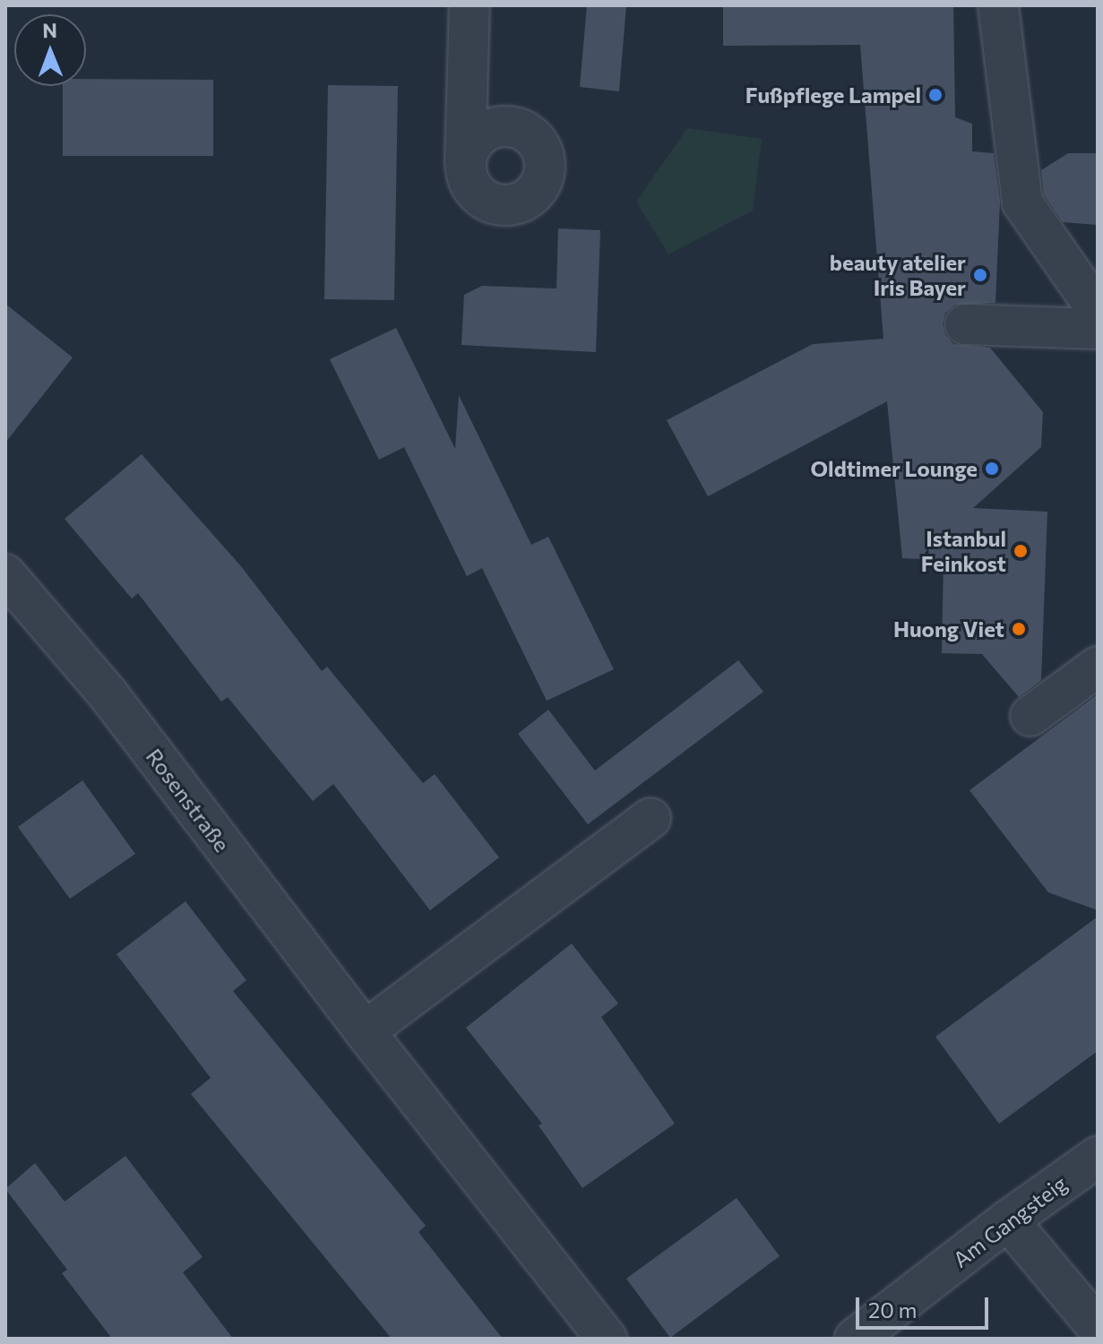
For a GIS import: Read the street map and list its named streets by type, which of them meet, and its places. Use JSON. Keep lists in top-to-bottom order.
{
  "streets": {
    "street": ["Rosenstraße", "Am Gangsteig"]
  },
  "places": [
    "Fußpflege Lampel",
    "beauty atelier Iris Bayer",
    "Oldtimer Lounge",
    "Istanbul Feinkost",
    "Huong Viet"
  ],
  "scale_bar": "20 m",
  "north": "top"
}
